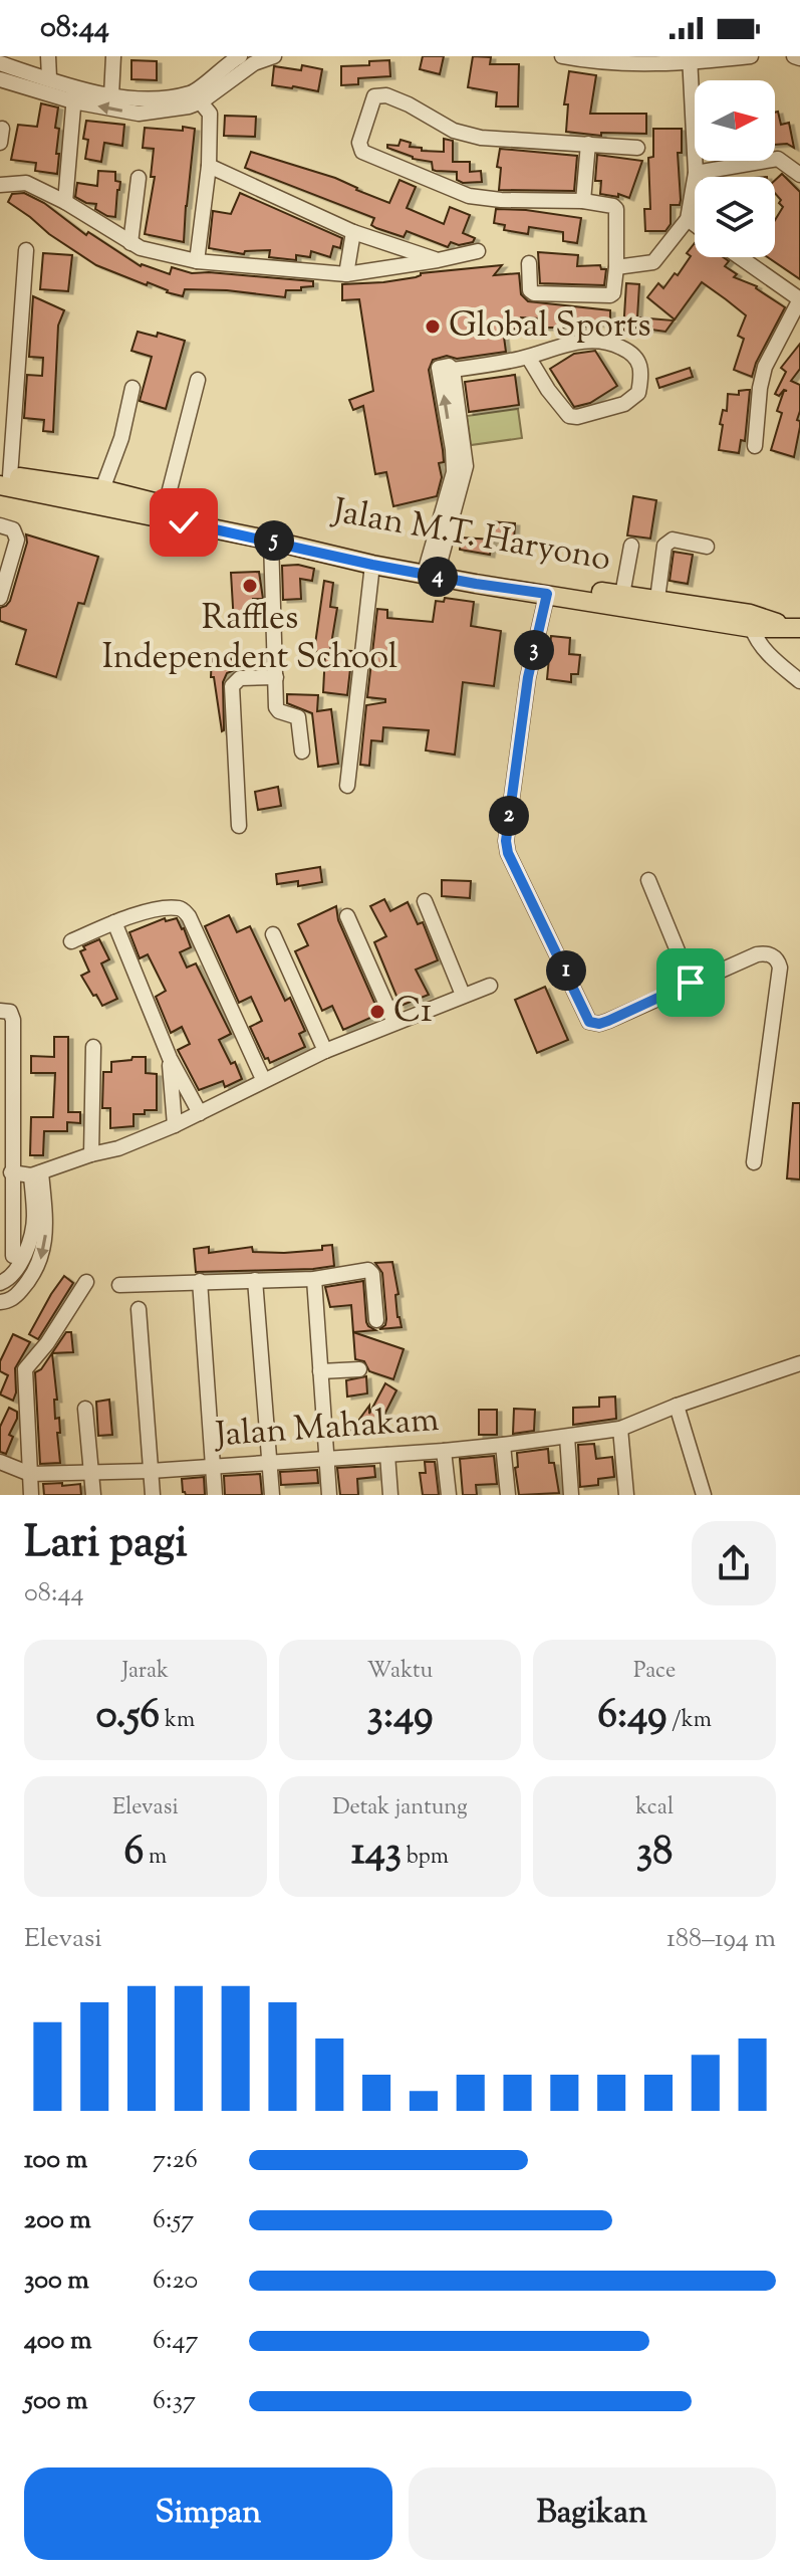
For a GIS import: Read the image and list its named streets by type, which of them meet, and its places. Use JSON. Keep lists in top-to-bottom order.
{
  "streets": {
    "main road": ["Jalan M.T. Haryono"],
    "street": ["Jalan Mahakam"]
  },
  "places": ["Global Sports", "Raffles Independent School", "C1"],
  "north": "right",
  "page": {
    "status": "08:44",
    "pins": [
      "5",
      "4",
      "3",
      "2",
      "1"
    ],
    "heading": ["Lari pagi", "08:44"],
    "stats": [
      ["Jarak", "0.56 km"],
      ["Waktu", "3:49"],
      ["Pace", "6:49 /km"],
      ["Elevasi", "6 m"],
      ["Detak jantung", "143 bpm"],
      ["kcal", "38"]
    ],
    "chart": ["Elevasi", "188–194 m"],
    "list": [
      {
        "name": "100 m",
        "note": "7:26"
      },
      {
        "name": "200 m",
        "note": "6:57"
      },
      {
        "name": "300 m",
        "note": "6:20"
      },
      {
        "name": "400 m",
        "note": "6:47"
      },
      {
        "name": "500 m",
        "note": "6:37"
      }
    ],
    "buttons": ["Simpan", "Bagikan"]
  }
}
